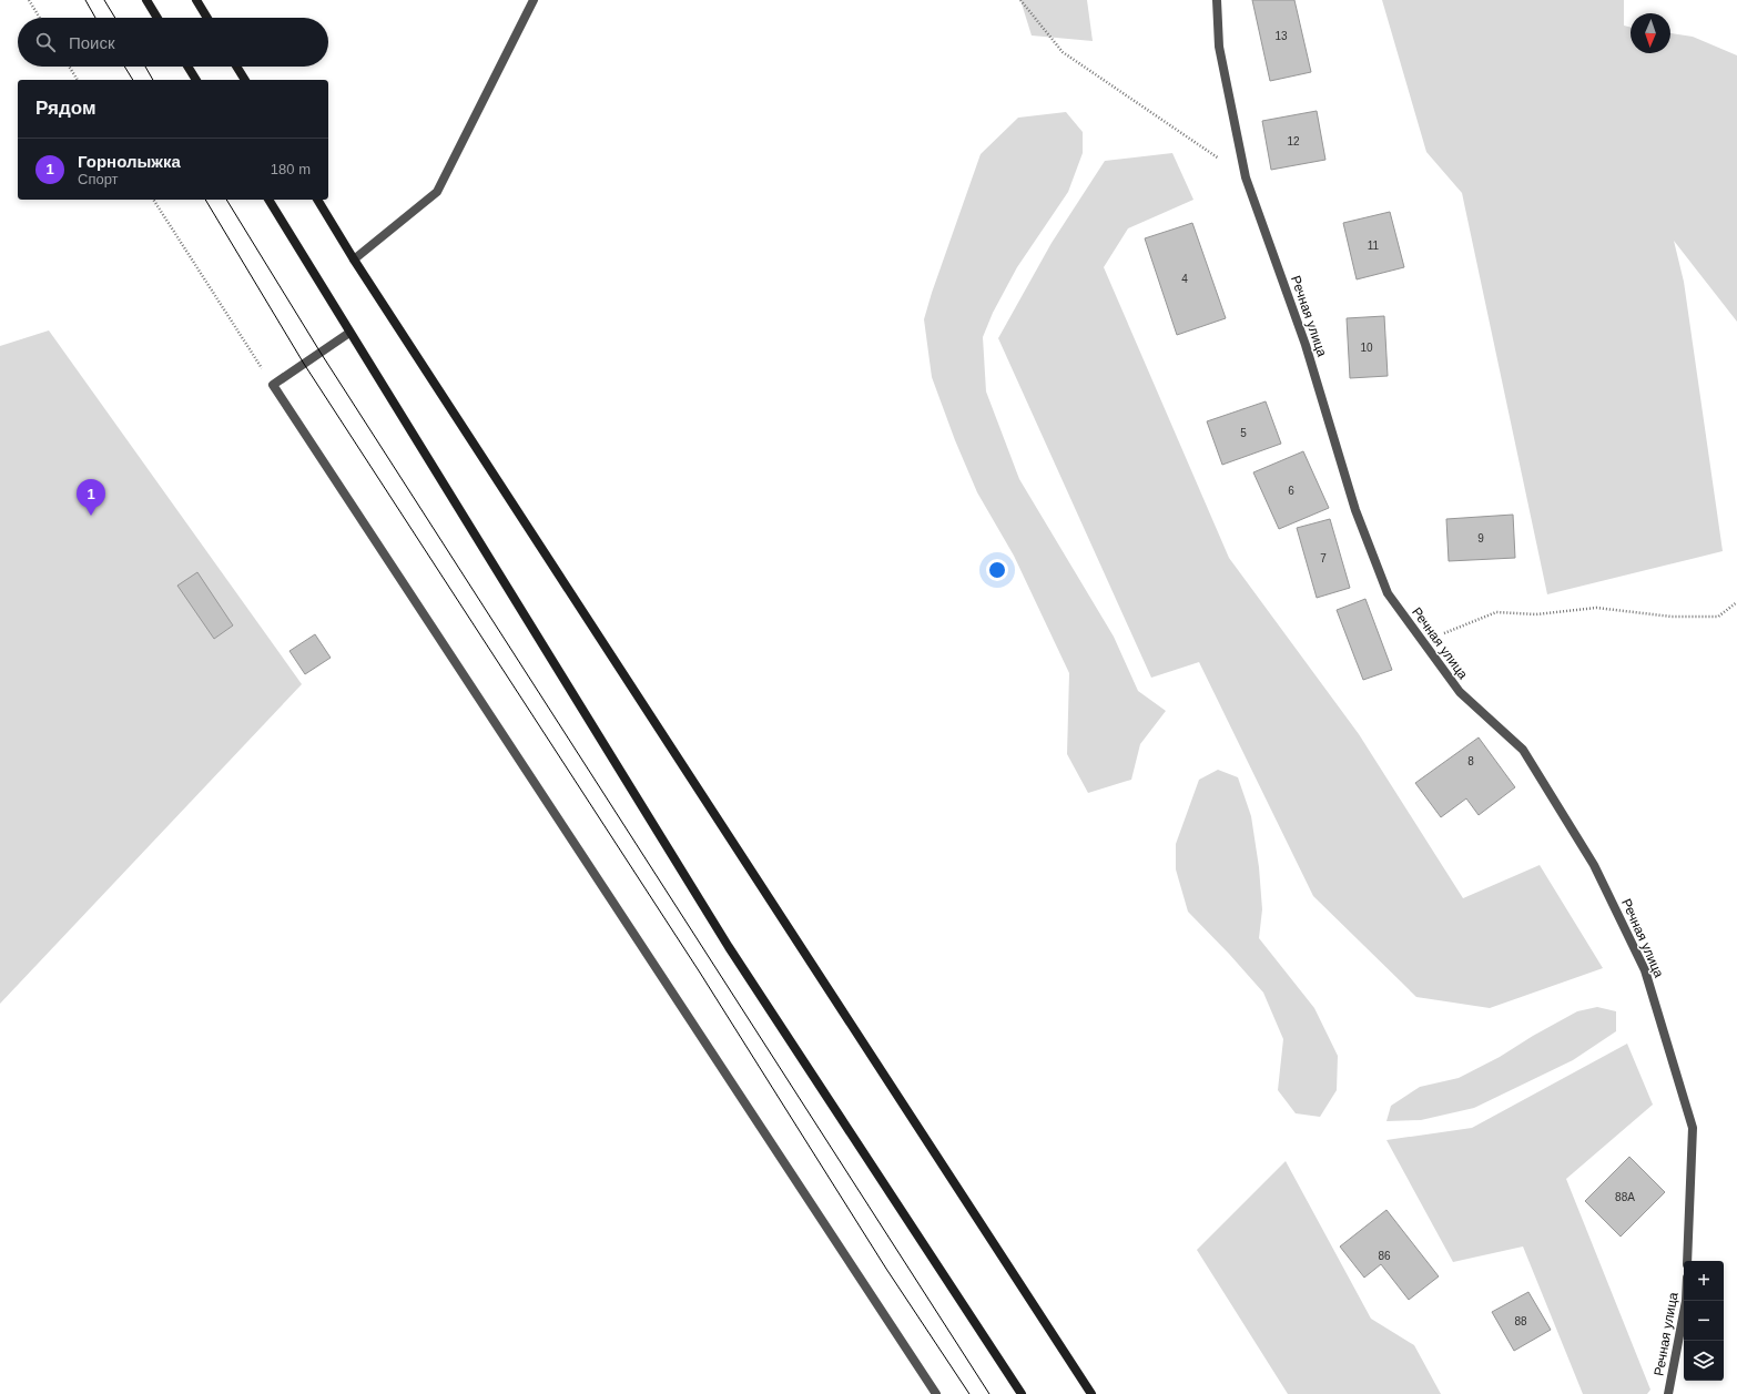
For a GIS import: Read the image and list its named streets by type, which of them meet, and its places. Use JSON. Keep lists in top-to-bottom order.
{
  "streets": {
    "street": ["Речная улица"]
  },
  "house_numbers": [
    "13",
    "12",
    "11",
    "4",
    "10",
    "5",
    "6",
    "9",
    "7",
    "8",
    "88А",
    "86",
    "88"
  ],
  "north": "bottom",
  "page": {
    "search": "Поиск",
    "heading": "Рядом",
    "list": [
      {
        "mark": "1",
        "name": "Горнолыжка",
        "note": "Спорт",
        "value": "180 m"
      }
    ],
    "pins": "1",
    "map_buttons": ["+", "−"]
  }
}
